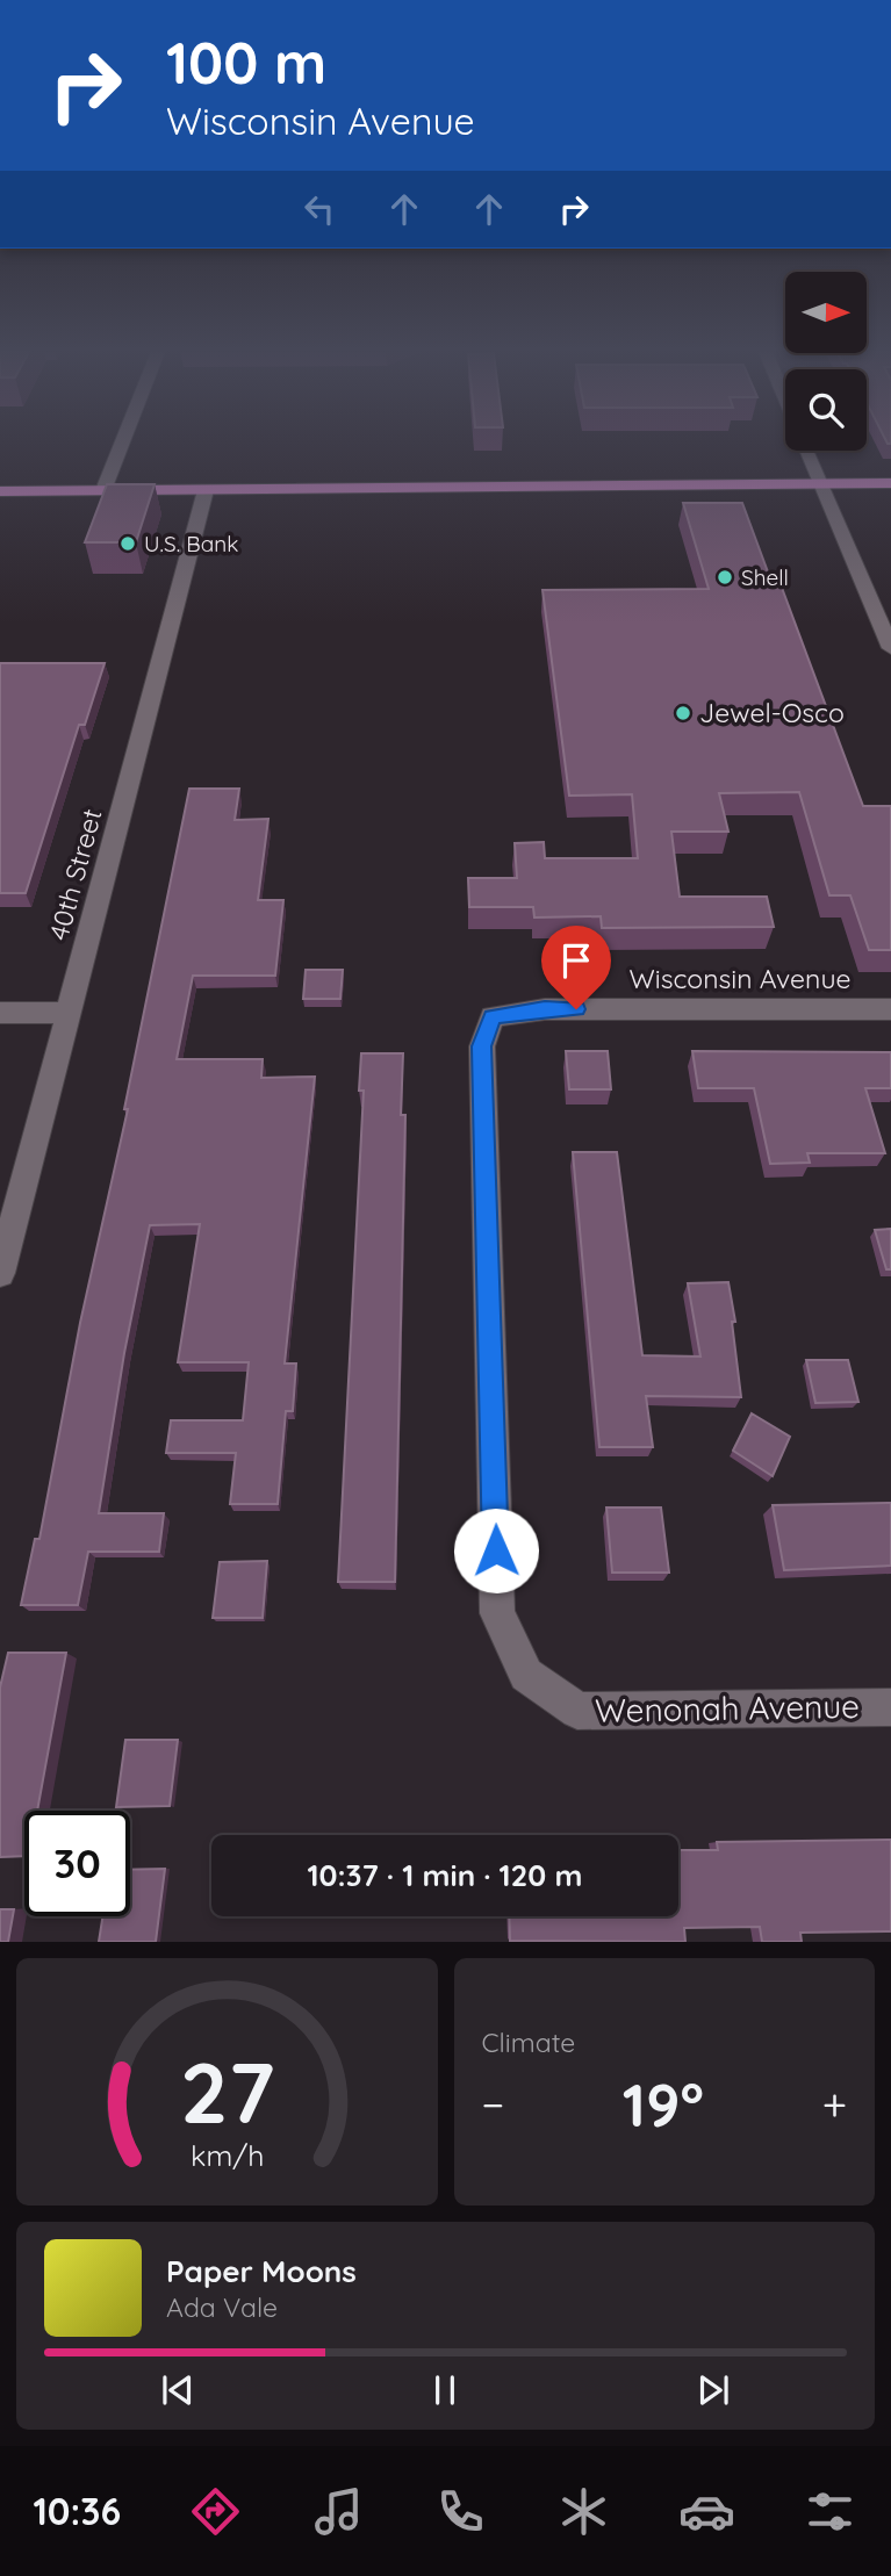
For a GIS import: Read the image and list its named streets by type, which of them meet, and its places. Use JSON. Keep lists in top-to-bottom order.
{
  "streets": {
    "street": ["40th Street", "Wisconsin Avenue", "Wenonah Avenue"]
  },
  "crossings": [
    ["Wisconsin Avenue", "Wenonah Avenue"]
  ],
  "places": ["U.S. Bank", "Shell", "Jewel-Osco"],
  "north": "right",
  "page": {
    "turn": ["100 m", "Wisconsin Avenue"],
    "limit": "30",
    "trip": "10:37 · 1 min · 120 m",
    "tile": "Climate",
    "heat": ["−", "19°", "+"],
    "song": ["Paper Moons", "Ada Vale"],
    "tabs": "10:36",
    "gauge": ["27", "km/h"]
  }
}
